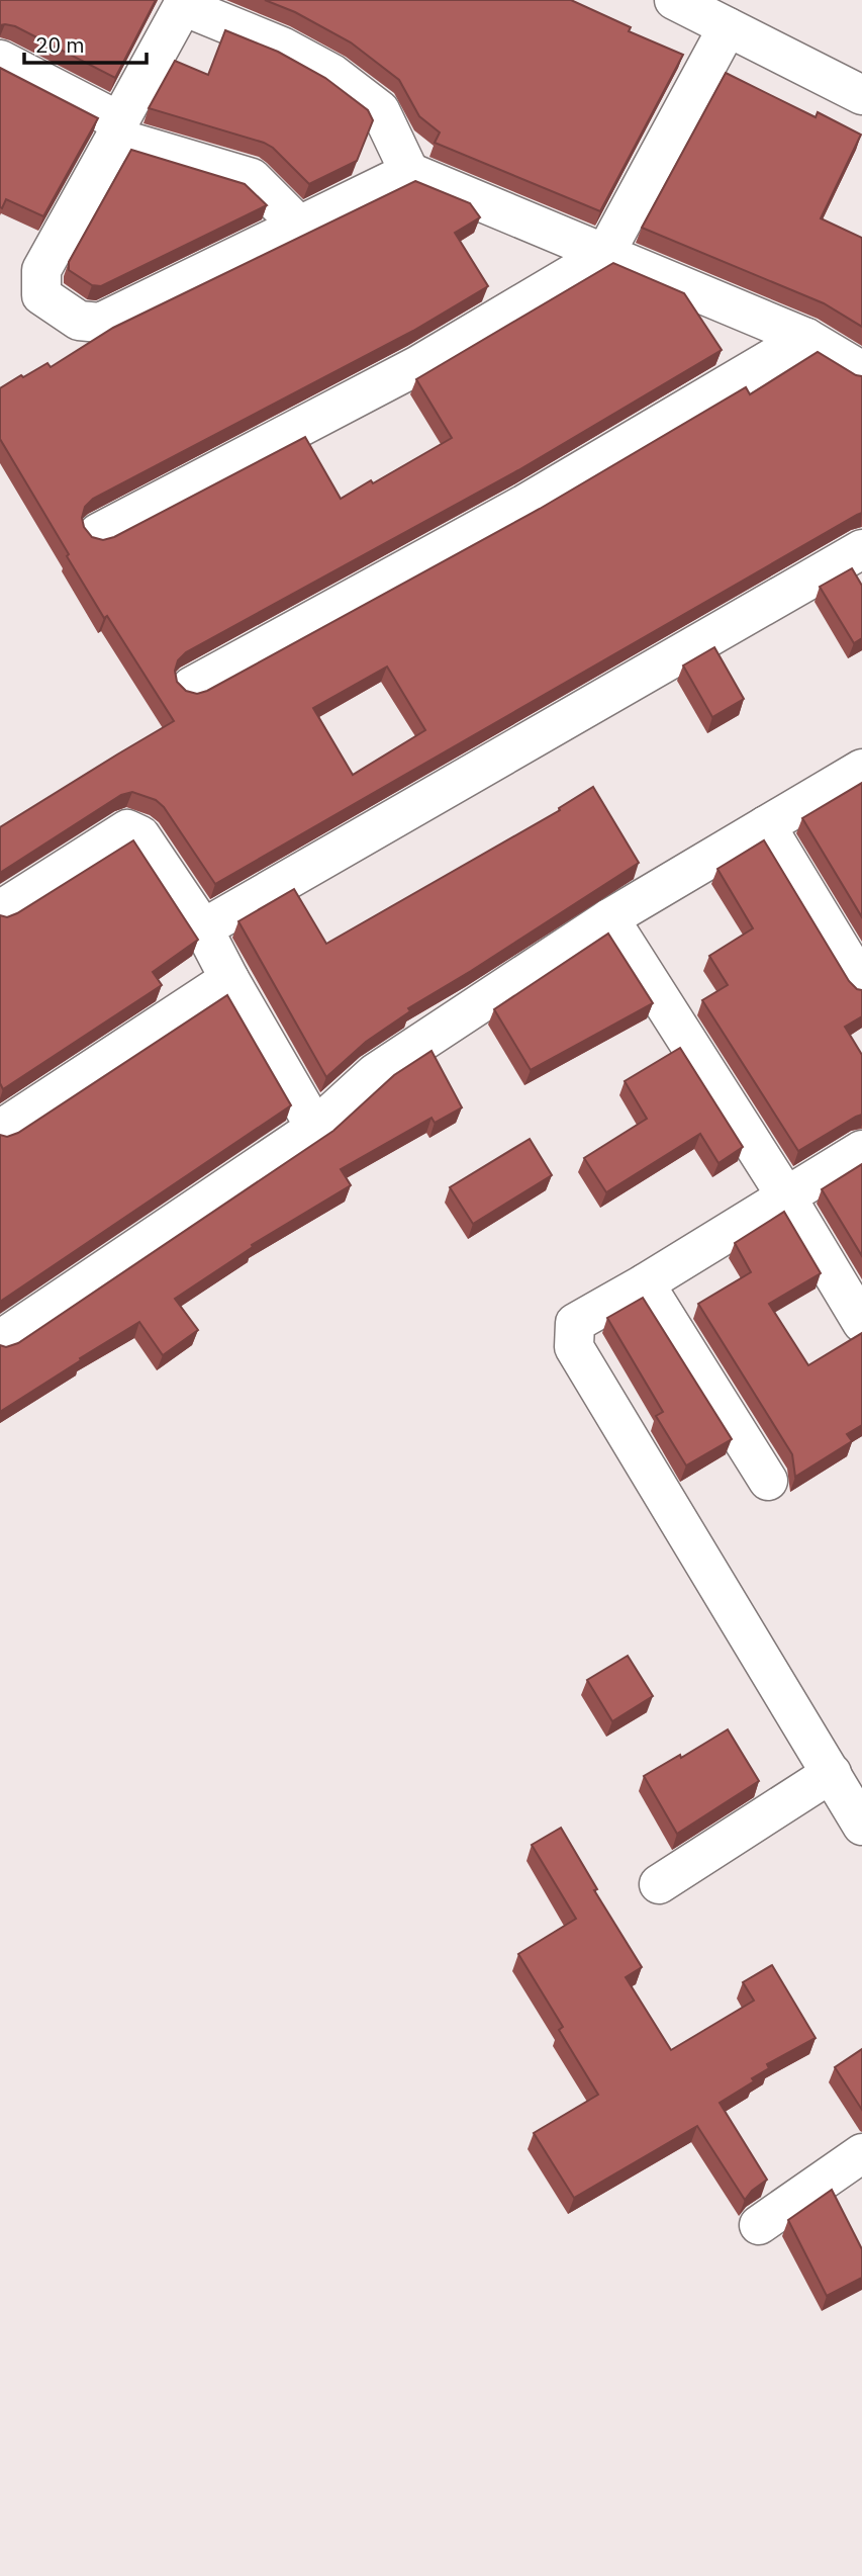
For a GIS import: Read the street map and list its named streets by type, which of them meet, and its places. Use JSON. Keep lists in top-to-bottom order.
{
  "scale_bar": "20 m"
}
